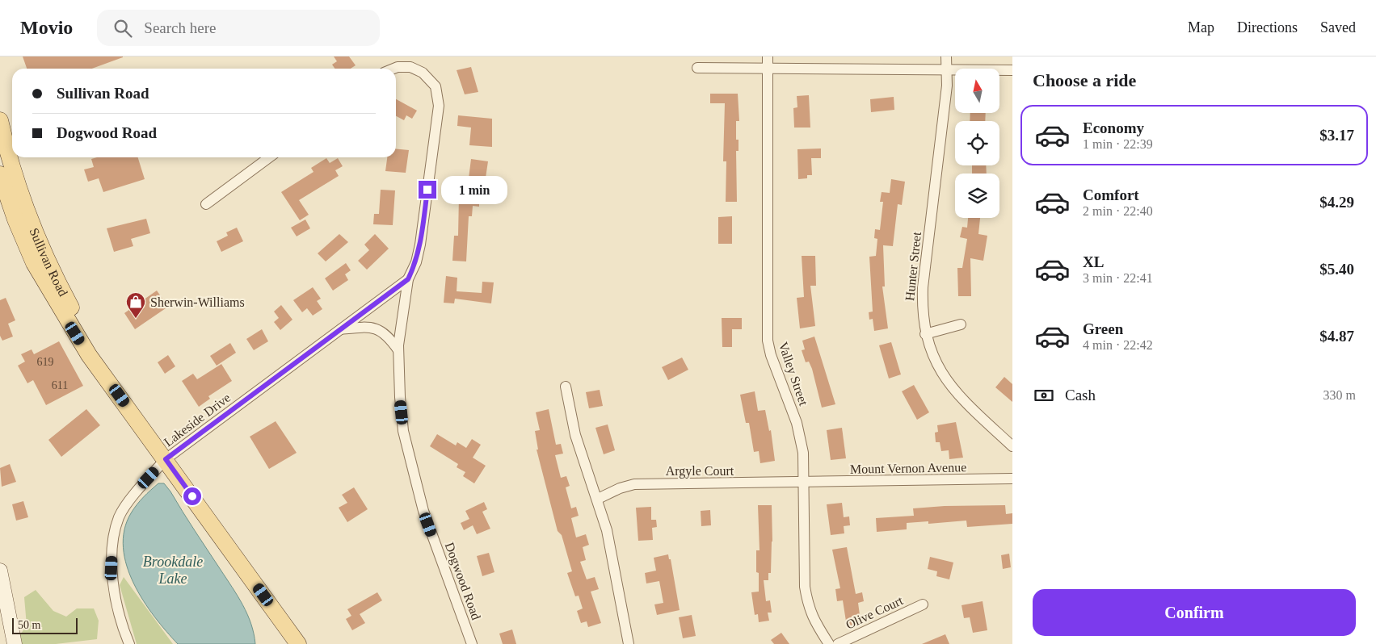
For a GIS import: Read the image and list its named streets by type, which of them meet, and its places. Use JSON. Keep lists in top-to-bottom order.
{
  "streets": {
    "main road": ["Sullivan Road"],
    "street": [
      "Hunter Street",
      "Valley Street",
      "Lakeside Drive",
      "Mount Vernon Avenue",
      "Argyle Court",
      "Dogwood Road",
      "Olive Court"
    ]
  },
  "crossings": [
    ["Sullivan Road", "Lakeside Drive"],
    ["Valley Street", "Mount Vernon Avenue"],
    ["Valley Street", "Argyle Court"],
    ["Lakeside Drive", "Dogwood Road"],
    ["Mount Vernon Avenue", "Argyle Court"]
  ],
  "water": ["Brookdale Lake"],
  "places": {
    "shop": ["Sherwin-Williams"]
  },
  "house_numbers": ["619", "611"],
  "scale_bar": "50 m",
  "north": "top",
  "page": {
    "header": "Movio",
    "search": "Search here",
    "nav": ["Map", "Directions", "Saved"],
    "heading": "Choose a ride",
    "banner": ["Sullivan Road", "Dogwood Road"],
    "list": [
      {
        "name": "Economy",
        "note": "1 min · 22:39",
        "value": "$3.17"
      },
      {
        "name": "Comfort",
        "note": "2 min · 22:40",
        "value": "$4.29"
      },
      {
        "name": "XL",
        "note": "3 min · 22:41",
        "value": "$5.40"
      },
      {
        "name": "Green",
        "note": "4 min · 22:42",
        "value": "$4.87"
      }
    ],
    "bubble": "1 min",
    "pay": ["Cash", "330 m"],
    "buttons": "Confirm",
    "scale": "50 m"
  }
}
